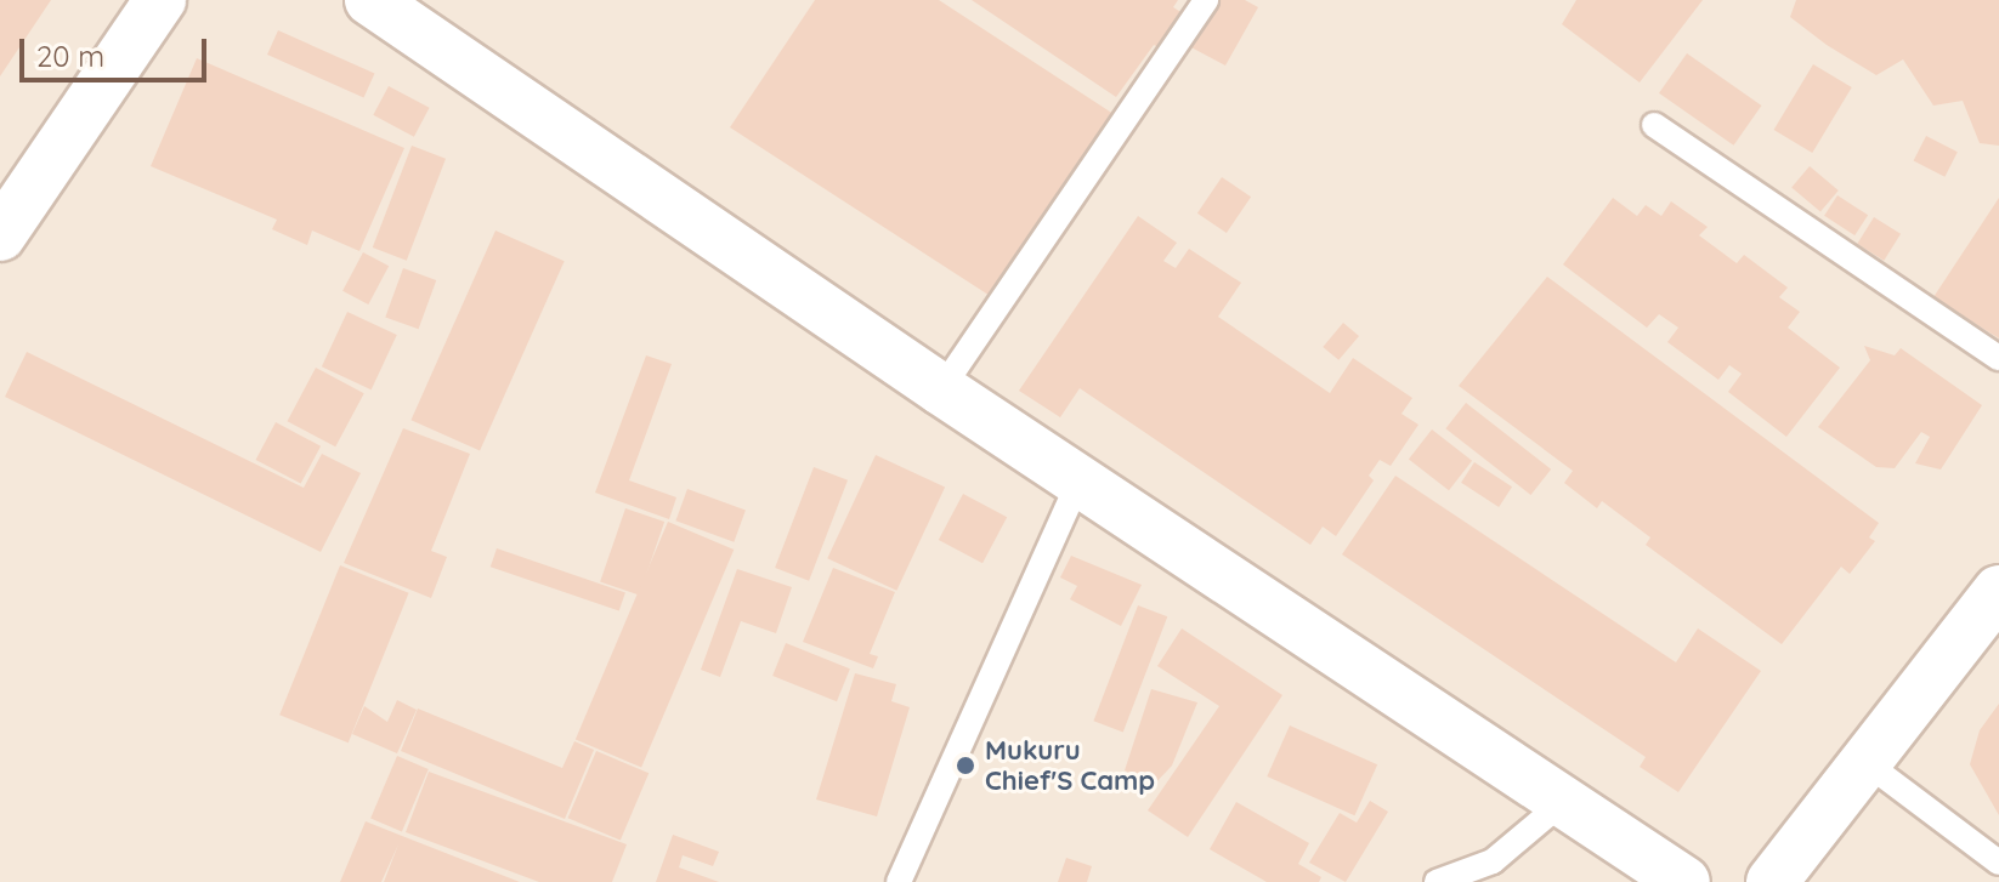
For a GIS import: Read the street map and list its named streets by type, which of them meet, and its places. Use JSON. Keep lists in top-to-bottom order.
{
  "places": ["Mukuru Chief'S Camp"],
  "scale_bar": "20 m"
}
